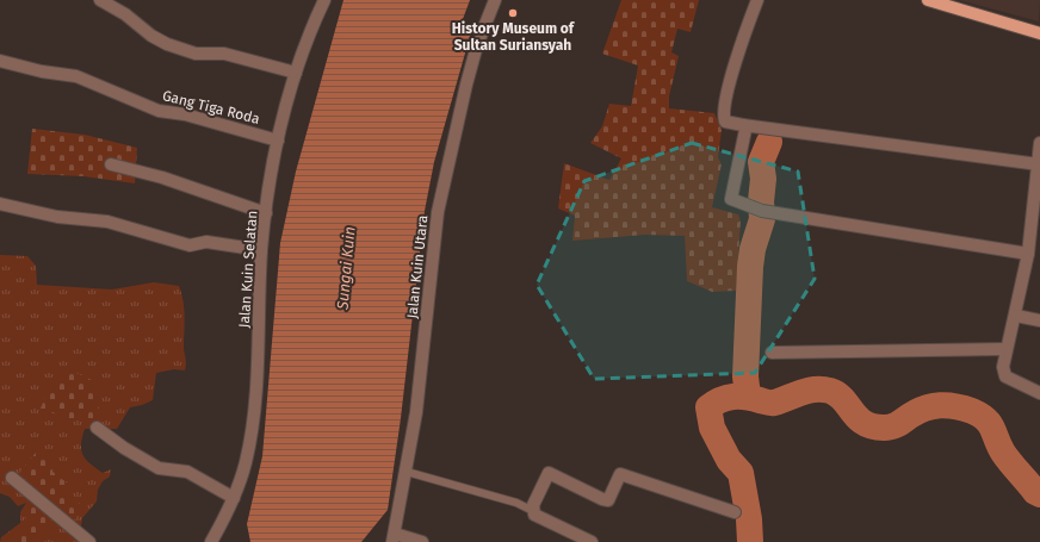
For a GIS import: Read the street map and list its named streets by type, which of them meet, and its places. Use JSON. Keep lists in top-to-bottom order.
{
  "streets": {
    "street": ["Gang Tiga Roda", "Jalan Kuin Utara", "Jalan Kuin Selatan"]
  },
  "crossings": [
    ["Gang Tiga Roda", "Jalan Kuin Selatan"]
  ],
  "water": ["Sungai Kuin"],
  "places": ["History Museum of Sultan Suriansyah"]
}
